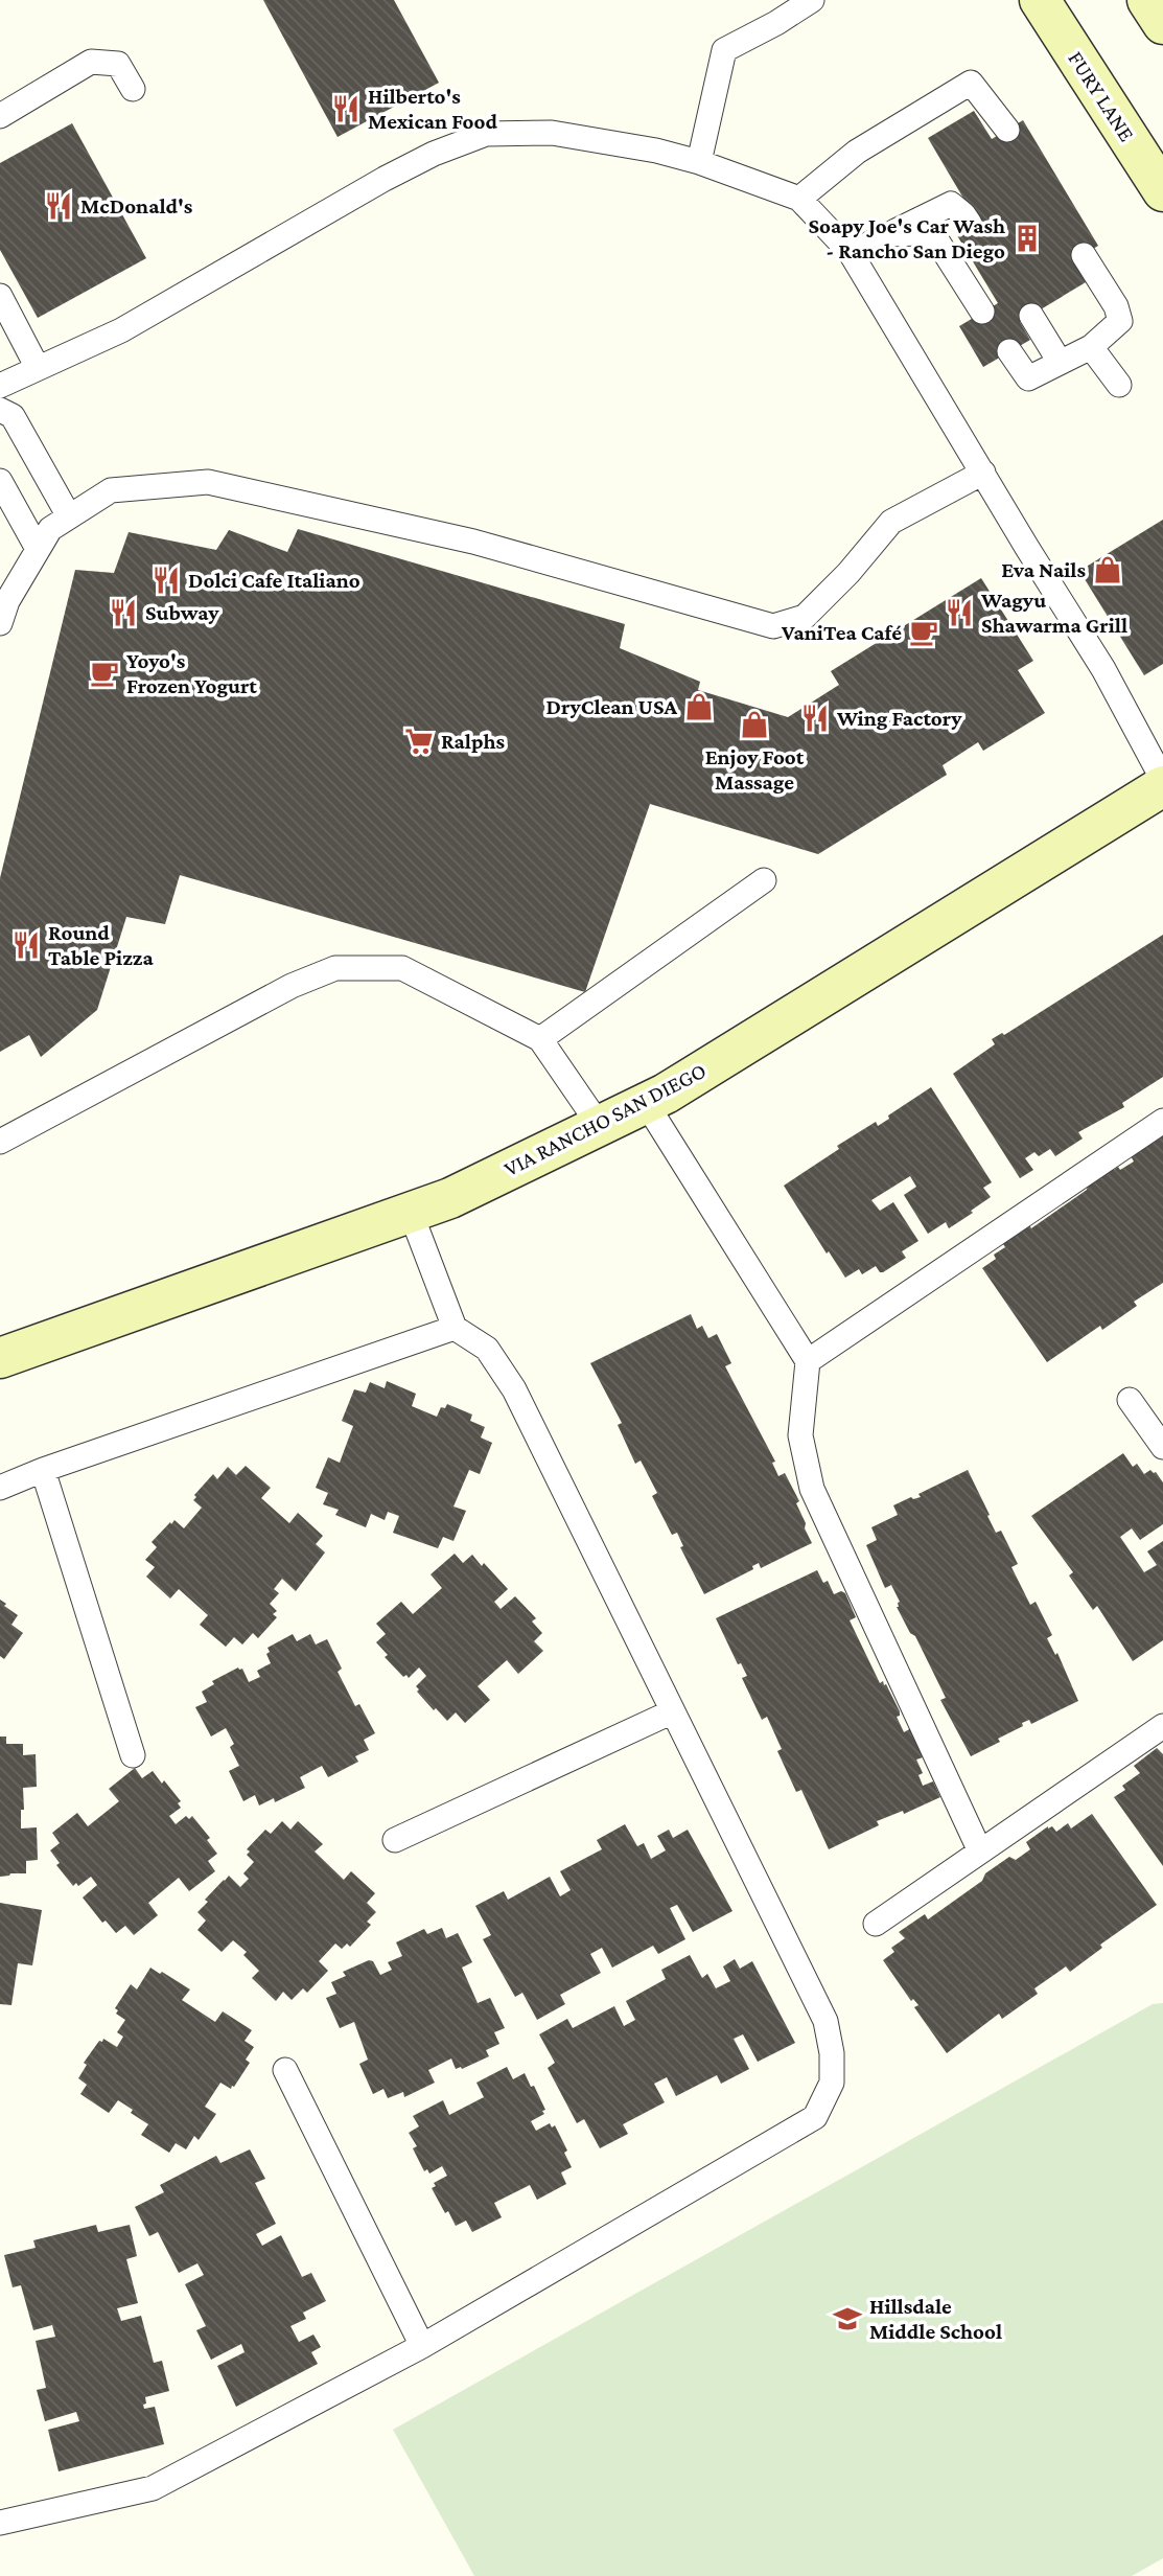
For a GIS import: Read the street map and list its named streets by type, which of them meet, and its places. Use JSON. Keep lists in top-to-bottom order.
{
  "streets": {
    "street": ["FURY LANE", "VIA RANCHO SAN DIEGO"]
  },
  "places": {
    "restaurant": [
      "Hilberto's Mexican Food",
      "McDonald's",
      "Dolci Cafe Italiano",
      "Subway",
      "Wagyu Shawarma Grill",
      "Wing Factory",
      "Round Table Pizza"
    ],
    "building": ["Soapy Joe's Car Wash - Rancho San Diego"],
    "shop": ["Eva Nails", "DryClean USA", "Enjoy Foot Massage"],
    "cafe": ["VaniTea Café", "Yoyo's Frozen Yogurt"],
    "supermarket": ["Ralphs"],
    "school or university": ["Hillsdale Middle School"]
  }
}
